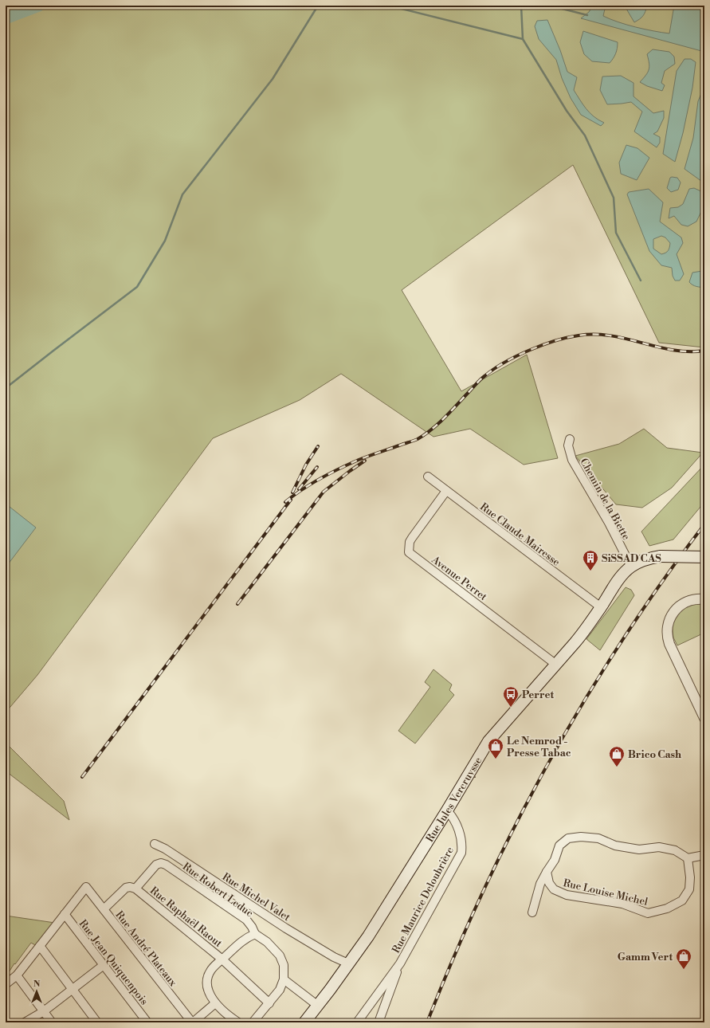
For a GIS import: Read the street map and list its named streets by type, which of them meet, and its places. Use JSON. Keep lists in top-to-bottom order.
{
  "streets": {
    "main road": ["Rue Jules Vercruysse"],
    "street": [
      "Chemin de la Biette",
      "Rue Claude Mairesse",
      "Avenue Perret",
      "Rue Robert Leduc",
      "Rue Louise Michel",
      "Rue Michel Valet",
      "Rue Maurice Deloubrière",
      "Rue Raphaël Raout",
      "Rue André Plateaux",
      "Rue Jean Quiquenpois"
    ]
  },
  "crossings": [
    ["Chemin de la Biette", "Rue Jules Vercruysse"],
    ["Rue Claude Mairesse", "Avenue Perret"],
    ["Rue Claude Mairesse", "Rue Jules Vercruysse"],
    ["Avenue Perret", "Rue Jules Vercruysse"],
    ["Rue Jules Vercruysse", "Rue Michel Valet"],
    ["Rue Jules Vercruysse", "Rue Maurice Deloubrière"],
    ["Rue Robert Leduc", "Rue Raphaël Raout"],
    ["Rue Raphaël Raout", "Rue André Plateaux"],
    ["Rue André Plateaux", "Rue Jean Quiquenpois"]
  ],
  "places": {
    "building": ["SiSSAD CAS"],
    "bus stop": ["Perret"],
    "shop": ["Le Nemrod - Presse Tabac", "Brico Cash", "Gamm Vert"]
  },
  "north": "top"
}
